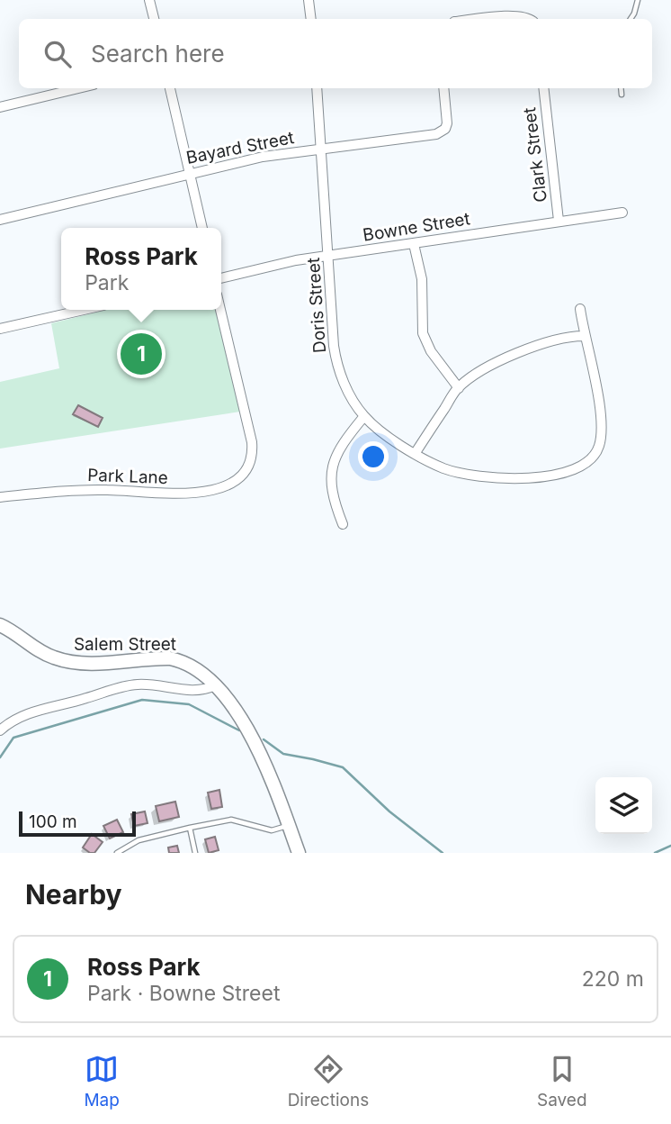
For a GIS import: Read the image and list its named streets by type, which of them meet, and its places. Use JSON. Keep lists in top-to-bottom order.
{
  "streets": {
    "street": [
      "Bayard Street",
      "Clark Street",
      "Bowne Street",
      "Doris Street",
      "Park Lane",
      "Salem Street"
    ]
  },
  "crossings": [
    ["Bayard Street", "Doris Street"],
    ["Clark Street", "Bowne Street"],
    ["Bowne Street", "Doris Street"]
  ],
  "scale_bar": "100 m",
  "page": {
    "search": "Search here",
    "popup": ["Ross Park", "Park"],
    "pins": "1",
    "scale": "100 m",
    "heading": "Nearby",
    "list": [
      {
        "mark": "1",
        "name": "Ross Park",
        "note": "Park · Bowne Street",
        "value": "220 m"
      }
    ],
    "nav": ["Map", "Directions", "Saved"]
  }
}
